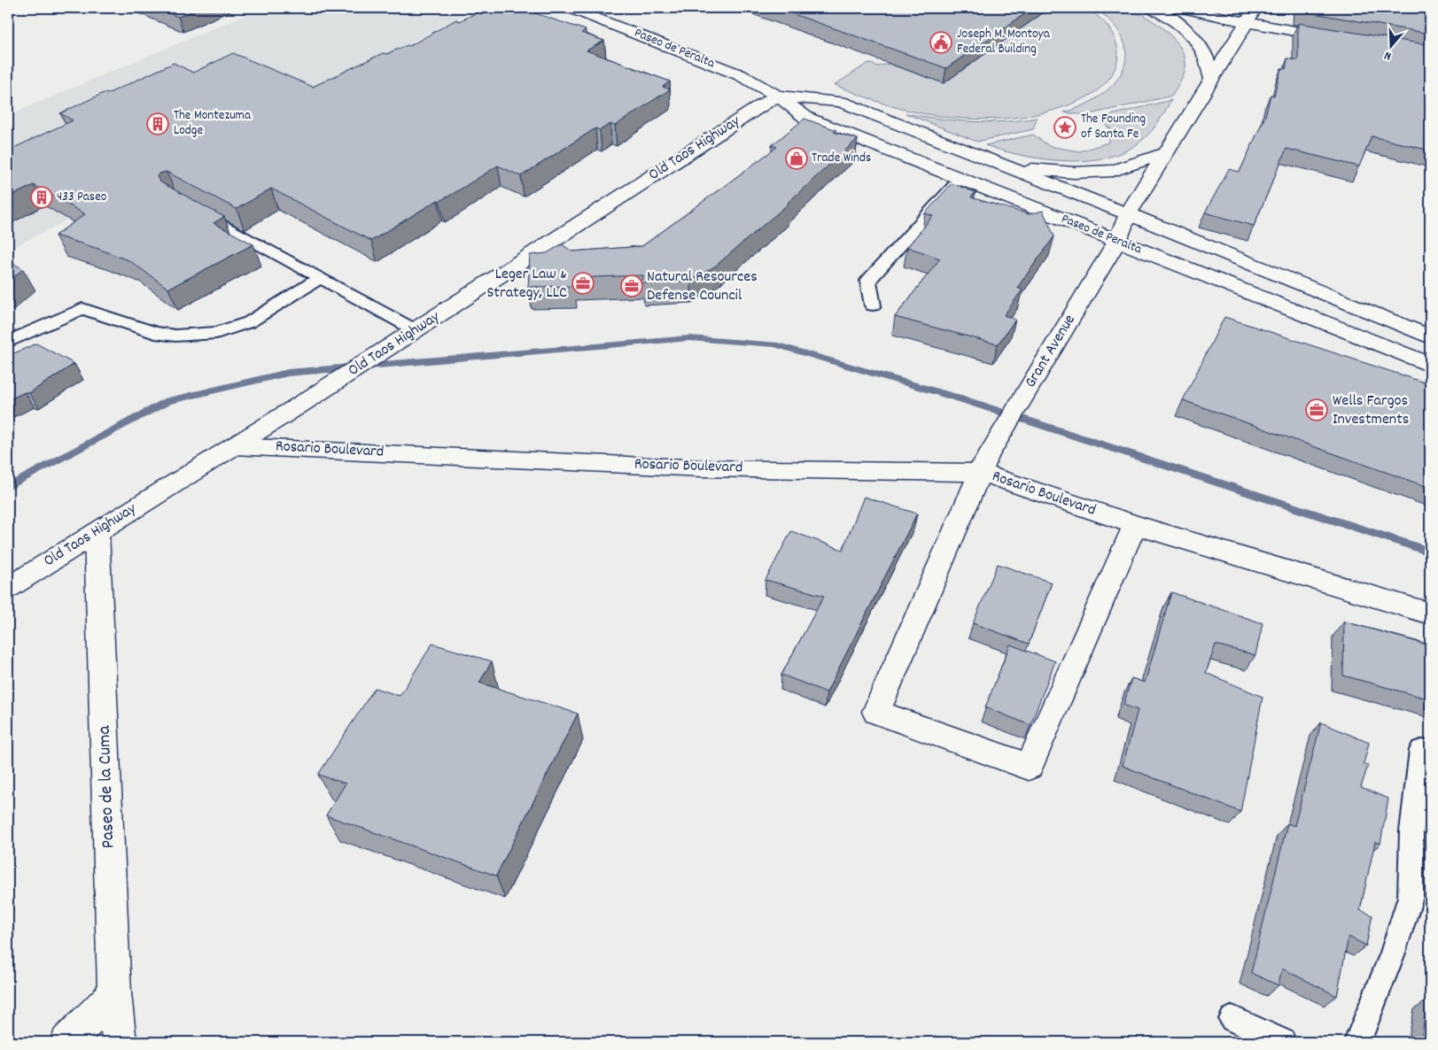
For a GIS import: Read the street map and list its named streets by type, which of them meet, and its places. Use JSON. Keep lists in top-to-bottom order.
{
  "streets": {
    "street": [
      "Paseo de Peralta",
      "Old Taos Highway",
      "Grant Avenue",
      "Rosario Boulevard",
      "Paseo de la Cuma"
    ]
  },
  "crossings": [
    ["Paseo de Peralta", "Old Taos Highway"],
    ["Paseo de Peralta", "Grant Avenue"],
    ["Old Taos Highway", "Rosario Boulevard"],
    ["Old Taos Highway", "Paseo de la Cuma"],
    ["Grant Avenue", "Rosario Boulevard"]
  ],
  "places": {
    "public building": ["Joseph M. Montoya Federal Building"],
    "building": ["The Montezuma Lodge", "433 Paseo"],
    "place": ["The Founding of Santa Fe"],
    "shop": ["Trade Winds"],
    "office": ["Leger Law & Strategy, LLC", "Natural Resources Defense Council", "Wells Fargos Investments"]
  },
  "north": "bottom"
}
